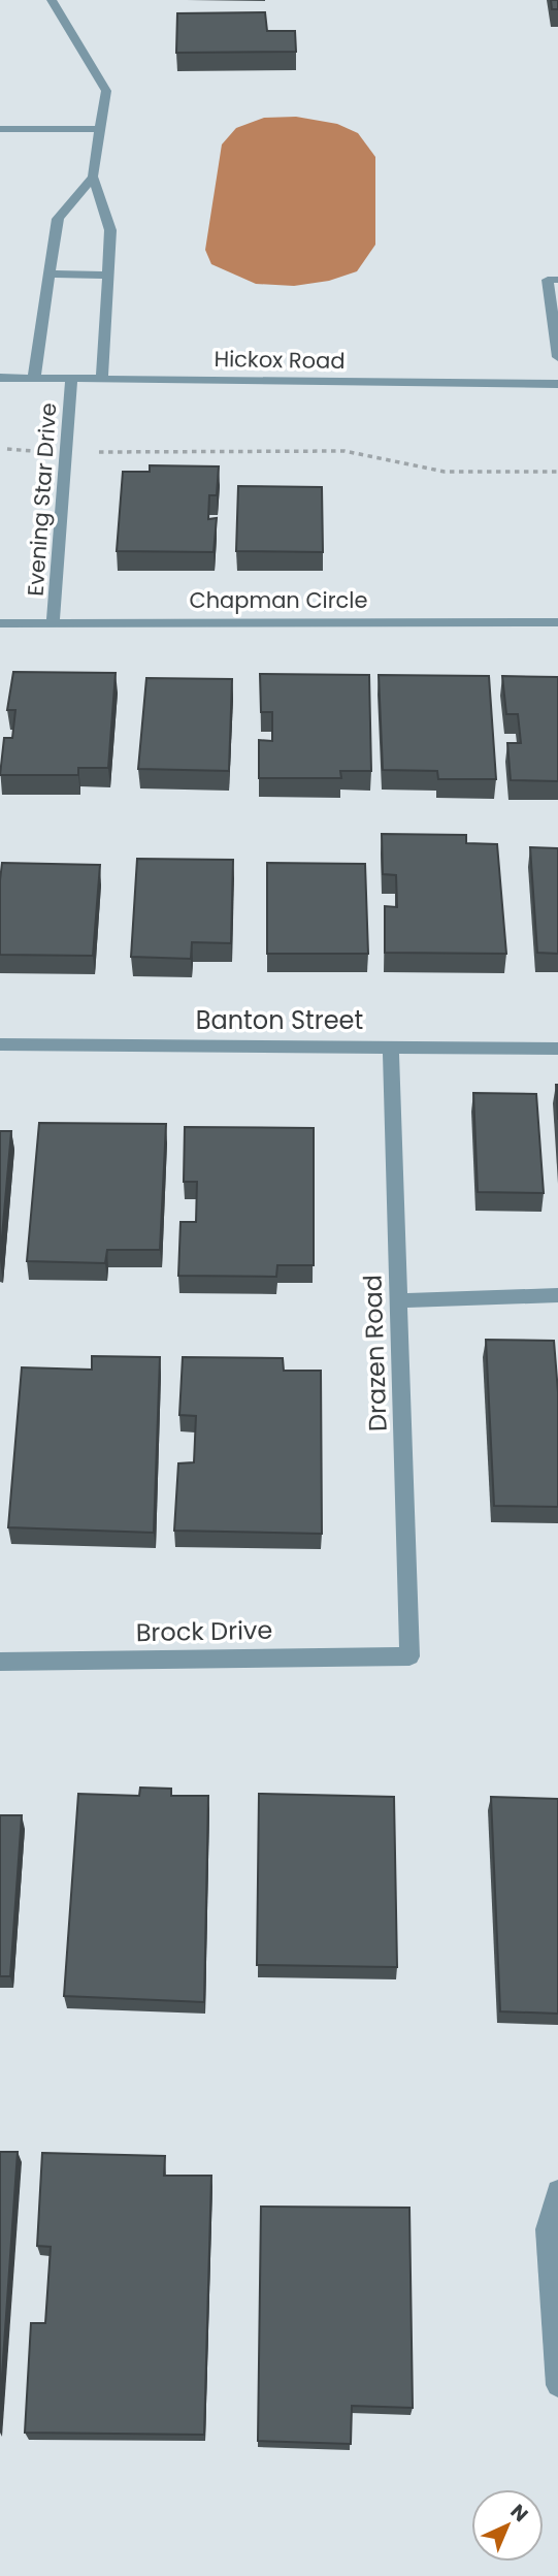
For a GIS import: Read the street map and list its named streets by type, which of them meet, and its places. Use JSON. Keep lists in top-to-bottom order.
{
  "streets": {
    "street": [
      "Hickox Road",
      "Evening Star Drive",
      "Chapman Circle",
      "Banton Street",
      "Drazen Road",
      "Brock Drive"
    ]
  },
  "crossings": [
    ["Hickox Road", "Evening Star Drive"],
    ["Evening Star Drive", "Chapman Circle"],
    ["Banton Street", "Drazen Road"],
    ["Drazen Road", "Brock Drive"]
  ],
  "north": "top right"
}
